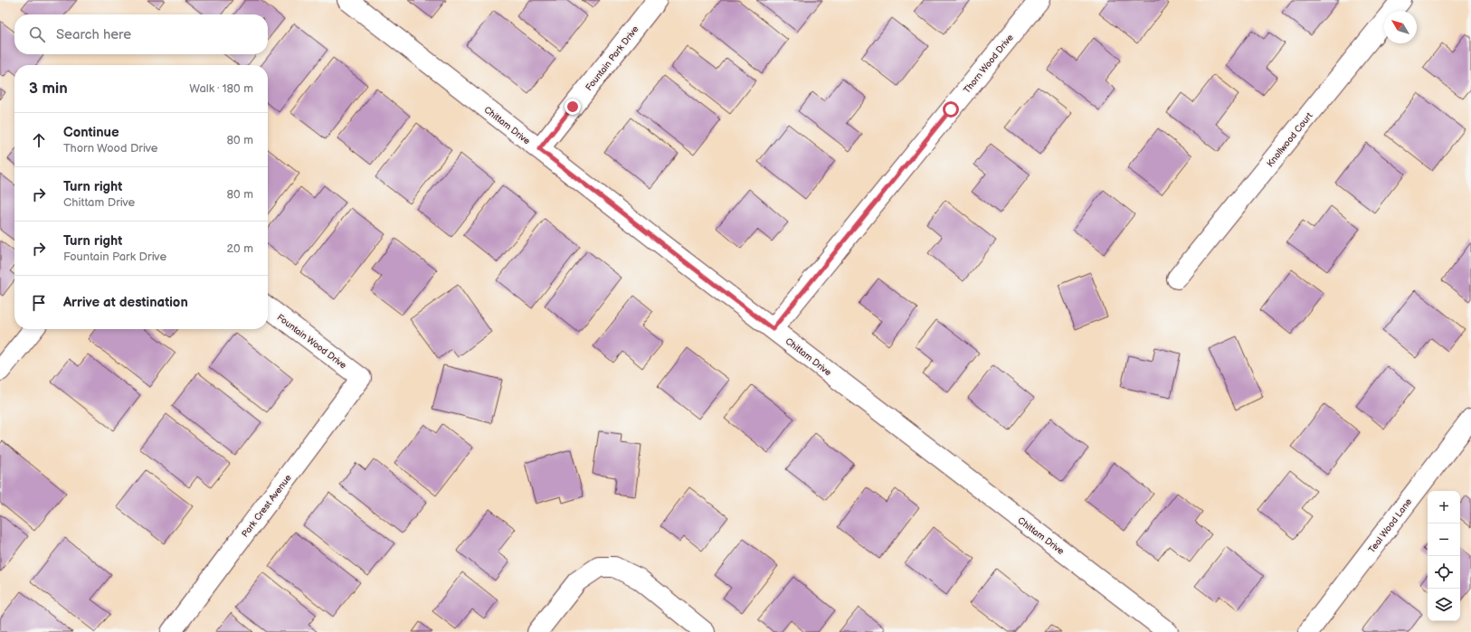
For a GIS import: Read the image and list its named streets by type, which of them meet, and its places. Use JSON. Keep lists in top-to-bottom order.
{
  "streets": {
    "street": [
      "Fountain Park Drive",
      "Thorn Wood Drive",
      "Chittam Drive",
      "Knollwood Court",
      "Fountain Wood Drive",
      "Park Crest Avenue",
      "Teal Wood Lane"
    ]
  },
  "crossings": [
    ["Fountain Park Drive", "Chittam Drive"],
    ["Thorn Wood Drive", "Chittam Drive"],
    ["Fountain Wood Drive", "Park Crest Avenue"]
  ],
  "north": "top left",
  "page": {
    "search": "Search here",
    "heading": ["3 min", "Walk · 180 m"],
    "list": [
      ["Continue", "Thorn Wood Drive", "80 m"],
      ["Turn right", "Chittam Drive", "80 m"],
      ["Turn right", "Fountain Park Drive", "20 m"],
      "Arrive at destination"
    ],
    "map_buttons": ["+", "−"]
  }
}
